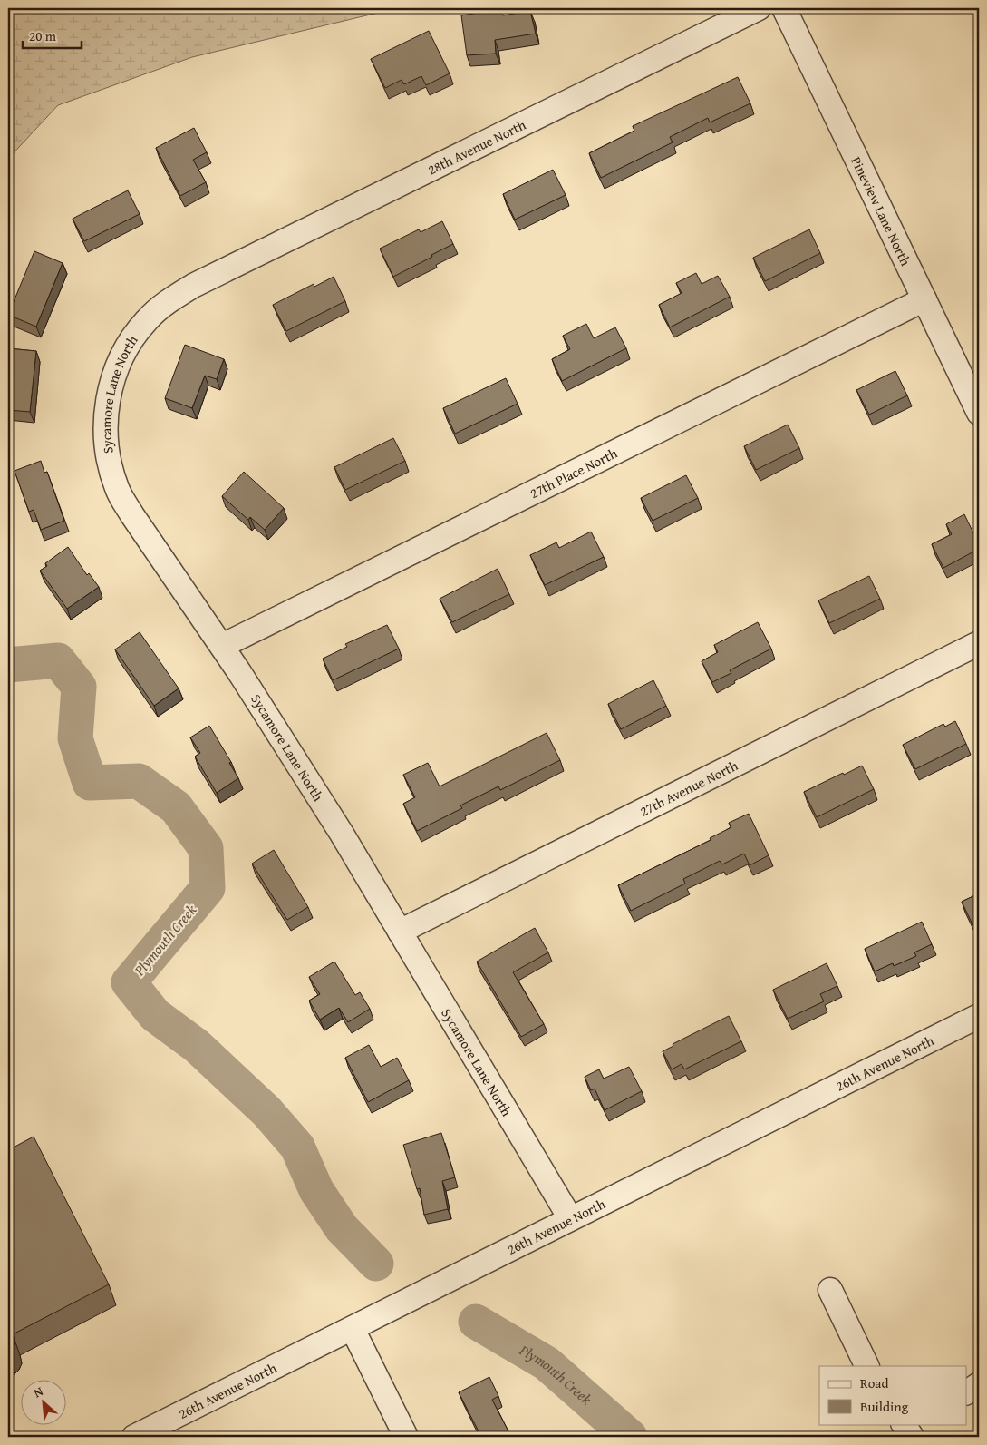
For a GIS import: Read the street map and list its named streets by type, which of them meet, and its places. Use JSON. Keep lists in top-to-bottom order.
{
  "streets": {
    "street": [
      "28th Avenue North",
      "Pineview Lane North",
      "Sycamore Lane North",
      "27th Place North",
      "27th Avenue North",
      "26th Avenue North"
    ]
  },
  "crossings": [
    ["28th Avenue North", "Sycamore Lane North"],
    ["Pineview Lane North", "27th Place North"],
    ["Sycamore Lane North", "27th Place North"],
    ["Sycamore Lane North", "27th Avenue North"],
    ["Sycamore Lane North", "26th Avenue North"]
  ],
  "water": ["Plymouth Creek"],
  "legend": ["Road", "Building"],
  "scale_bar": "20 m",
  "north": "top left"
}
